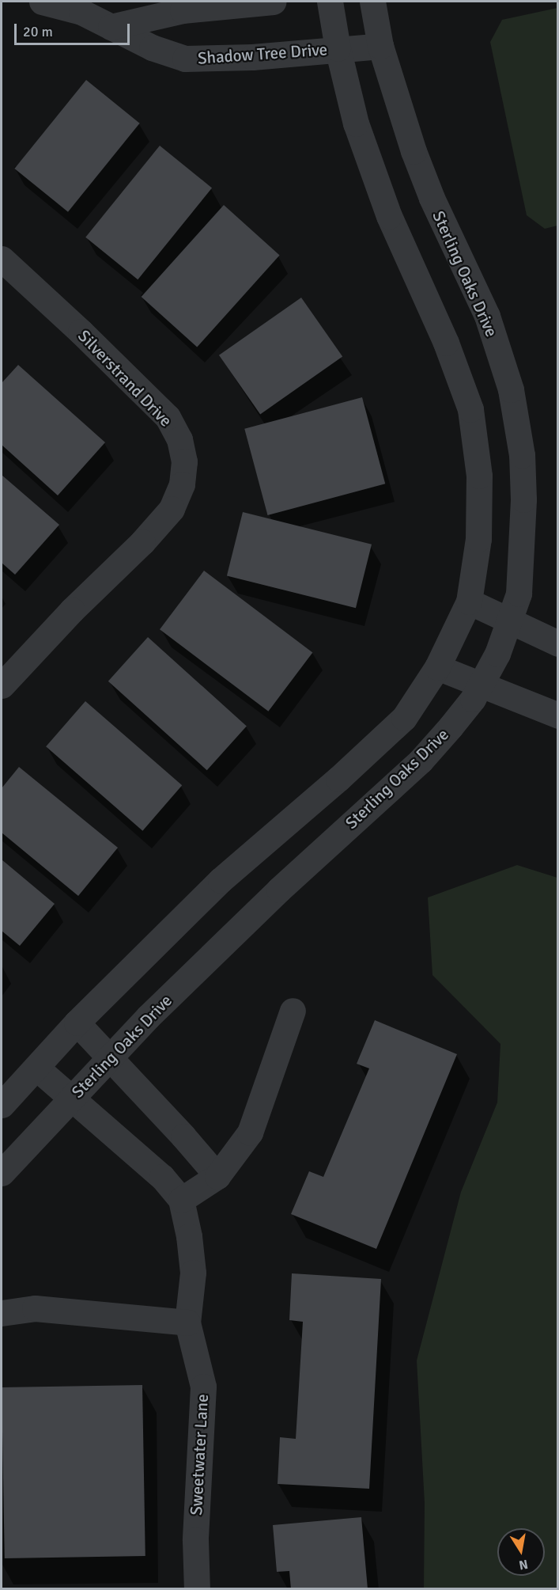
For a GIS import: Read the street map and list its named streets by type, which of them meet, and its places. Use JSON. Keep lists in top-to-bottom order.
{
  "streets": {
    "street": [
      "Shadow Tree Drive",
      "Sterling Oaks Drive",
      "Silverstrand Drive",
      "Sweetwater Lane"
    ]
  },
  "crossings": [
    ["Shadow Tree Drive", "Sterling Oaks Drive"],
    ["Sterling Oaks Drive", "Sweetwater Lane"]
  ],
  "scale_bar": "20 m",
  "north": "bottom"
}
